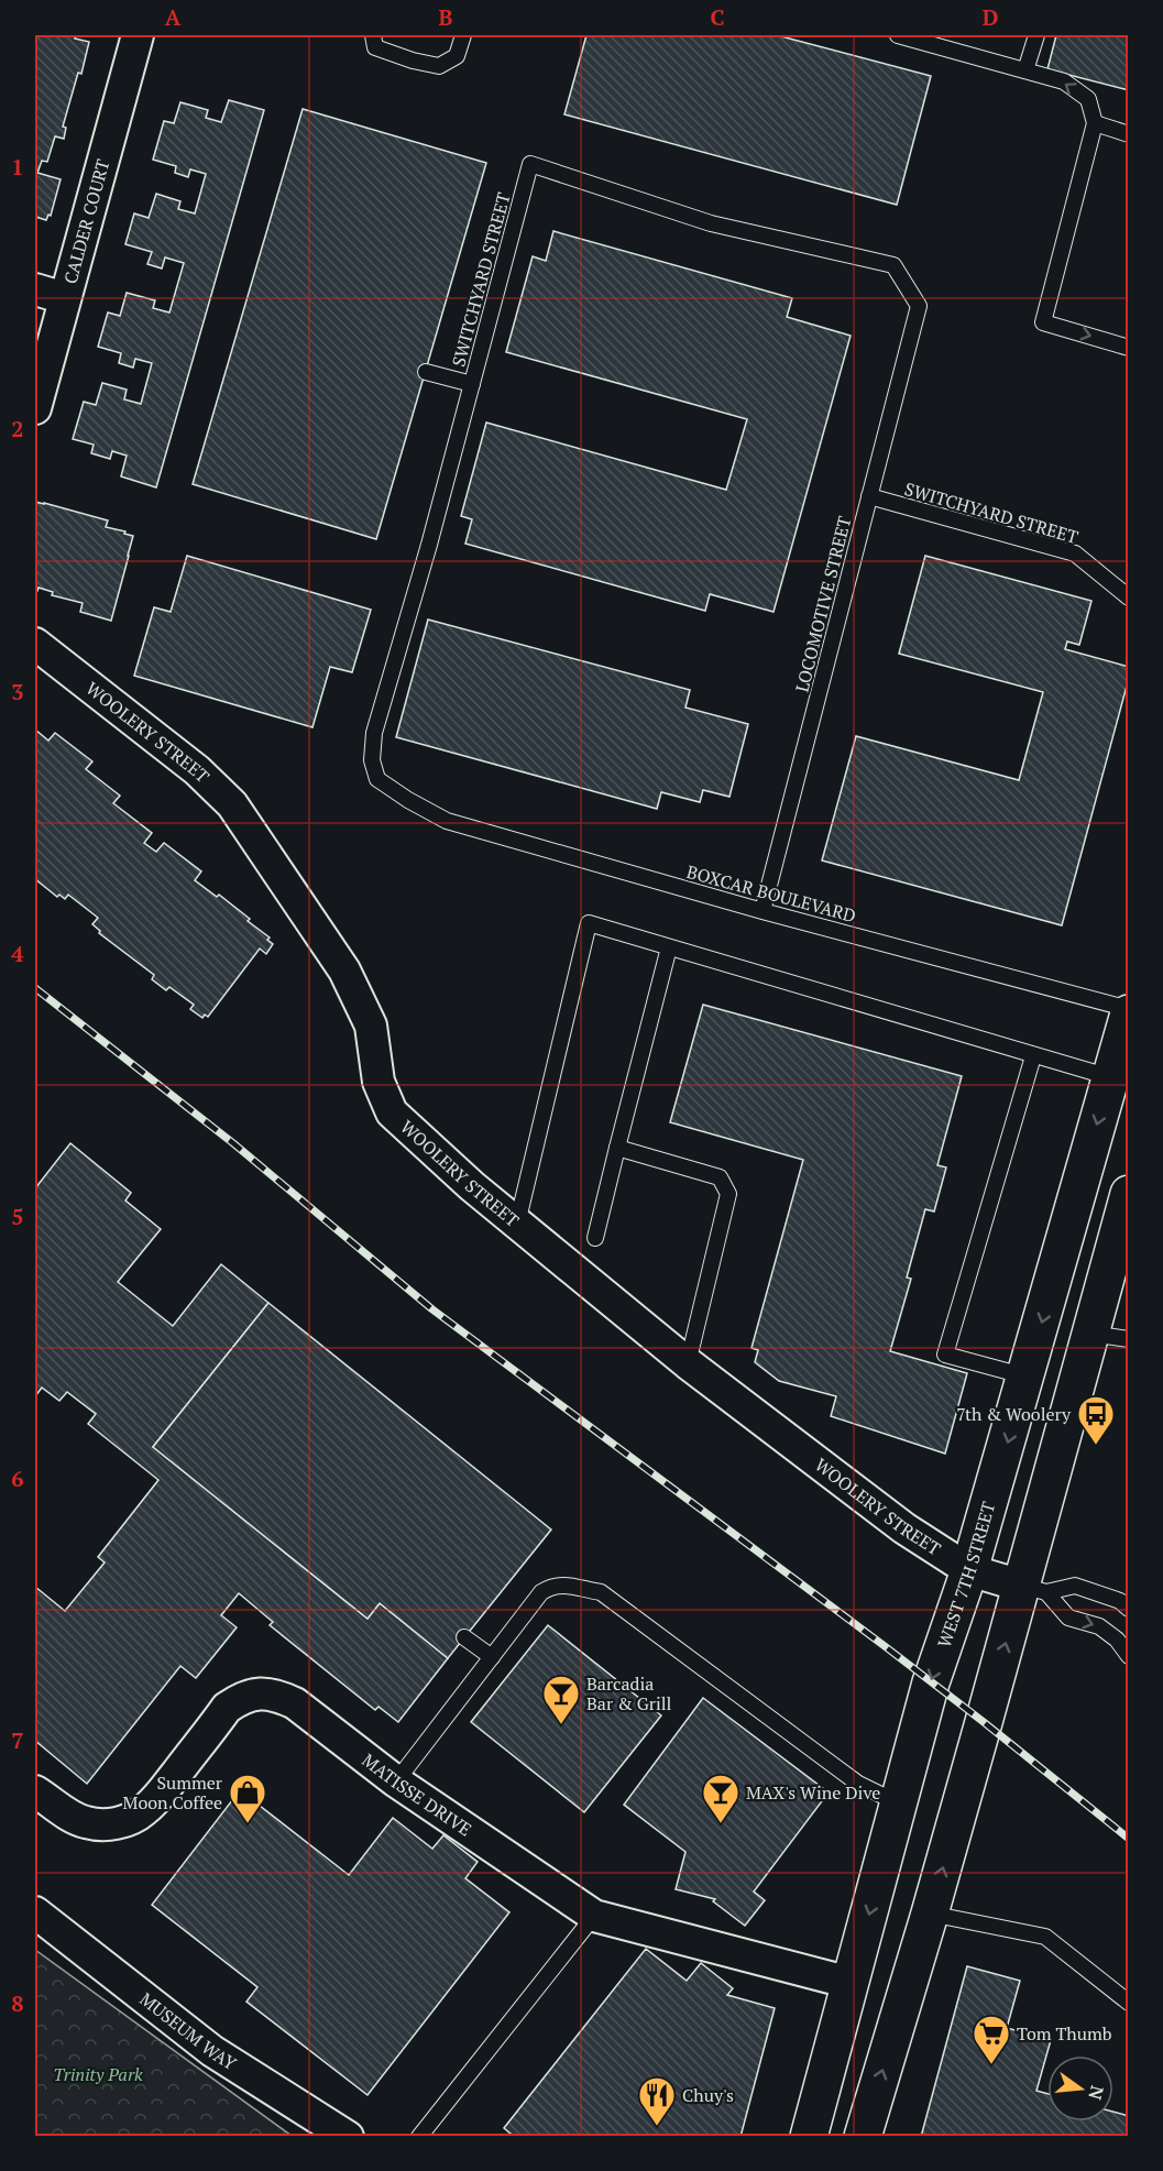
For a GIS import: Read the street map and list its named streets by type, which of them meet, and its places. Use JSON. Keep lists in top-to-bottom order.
{
  "streets": {
    "main road": ["WEST 7TH STREET"],
    "street": [
      "CALDER COURT",
      "WOOLERY STREET",
      "MATISSE DRIVE",
      "MUSEUM WAY"
    ],
    "lane": ["SWITCHYARD STREET", "LOCOMOTIVE STREET", "BOXCAR BOULEVARD"]
  },
  "crossings": [
    ["SWITCHYARD STREET", "LOCOMOTIVE STREET"],
    ["SWITCHYARD STREET", "BOXCAR BOULEVARD"],
    ["LOCOMOTIVE STREET", "BOXCAR BOULEVARD"],
    ["WOOLERY STREET", "WEST 7TH STREET"],
    ["BOXCAR BOULEVARD", "WEST 7TH STREET"],
    ["WEST 7TH STREET", "MATISSE DRIVE"]
  ],
  "parks": ["Trinity Park"],
  "places": {
    "bus stop": ["7th & Woolery"],
    "bar": ["Barcadia Bar & Grill", "MAX's Wine Dive"],
    "shop": ["Summer Moon Coffee"],
    "supermarket": ["Tom Thumb"],
    "restaurant": ["Chuy's"]
  },
  "north": "right",
  "grid": {
    "columns": [
      "A",
      "B",
      "C",
      "D"
    ],
    "rows": [
      "1",
      "2",
      "3",
      "4",
      "5",
      "6",
      "7",
      "8"
    ]
  }
}
